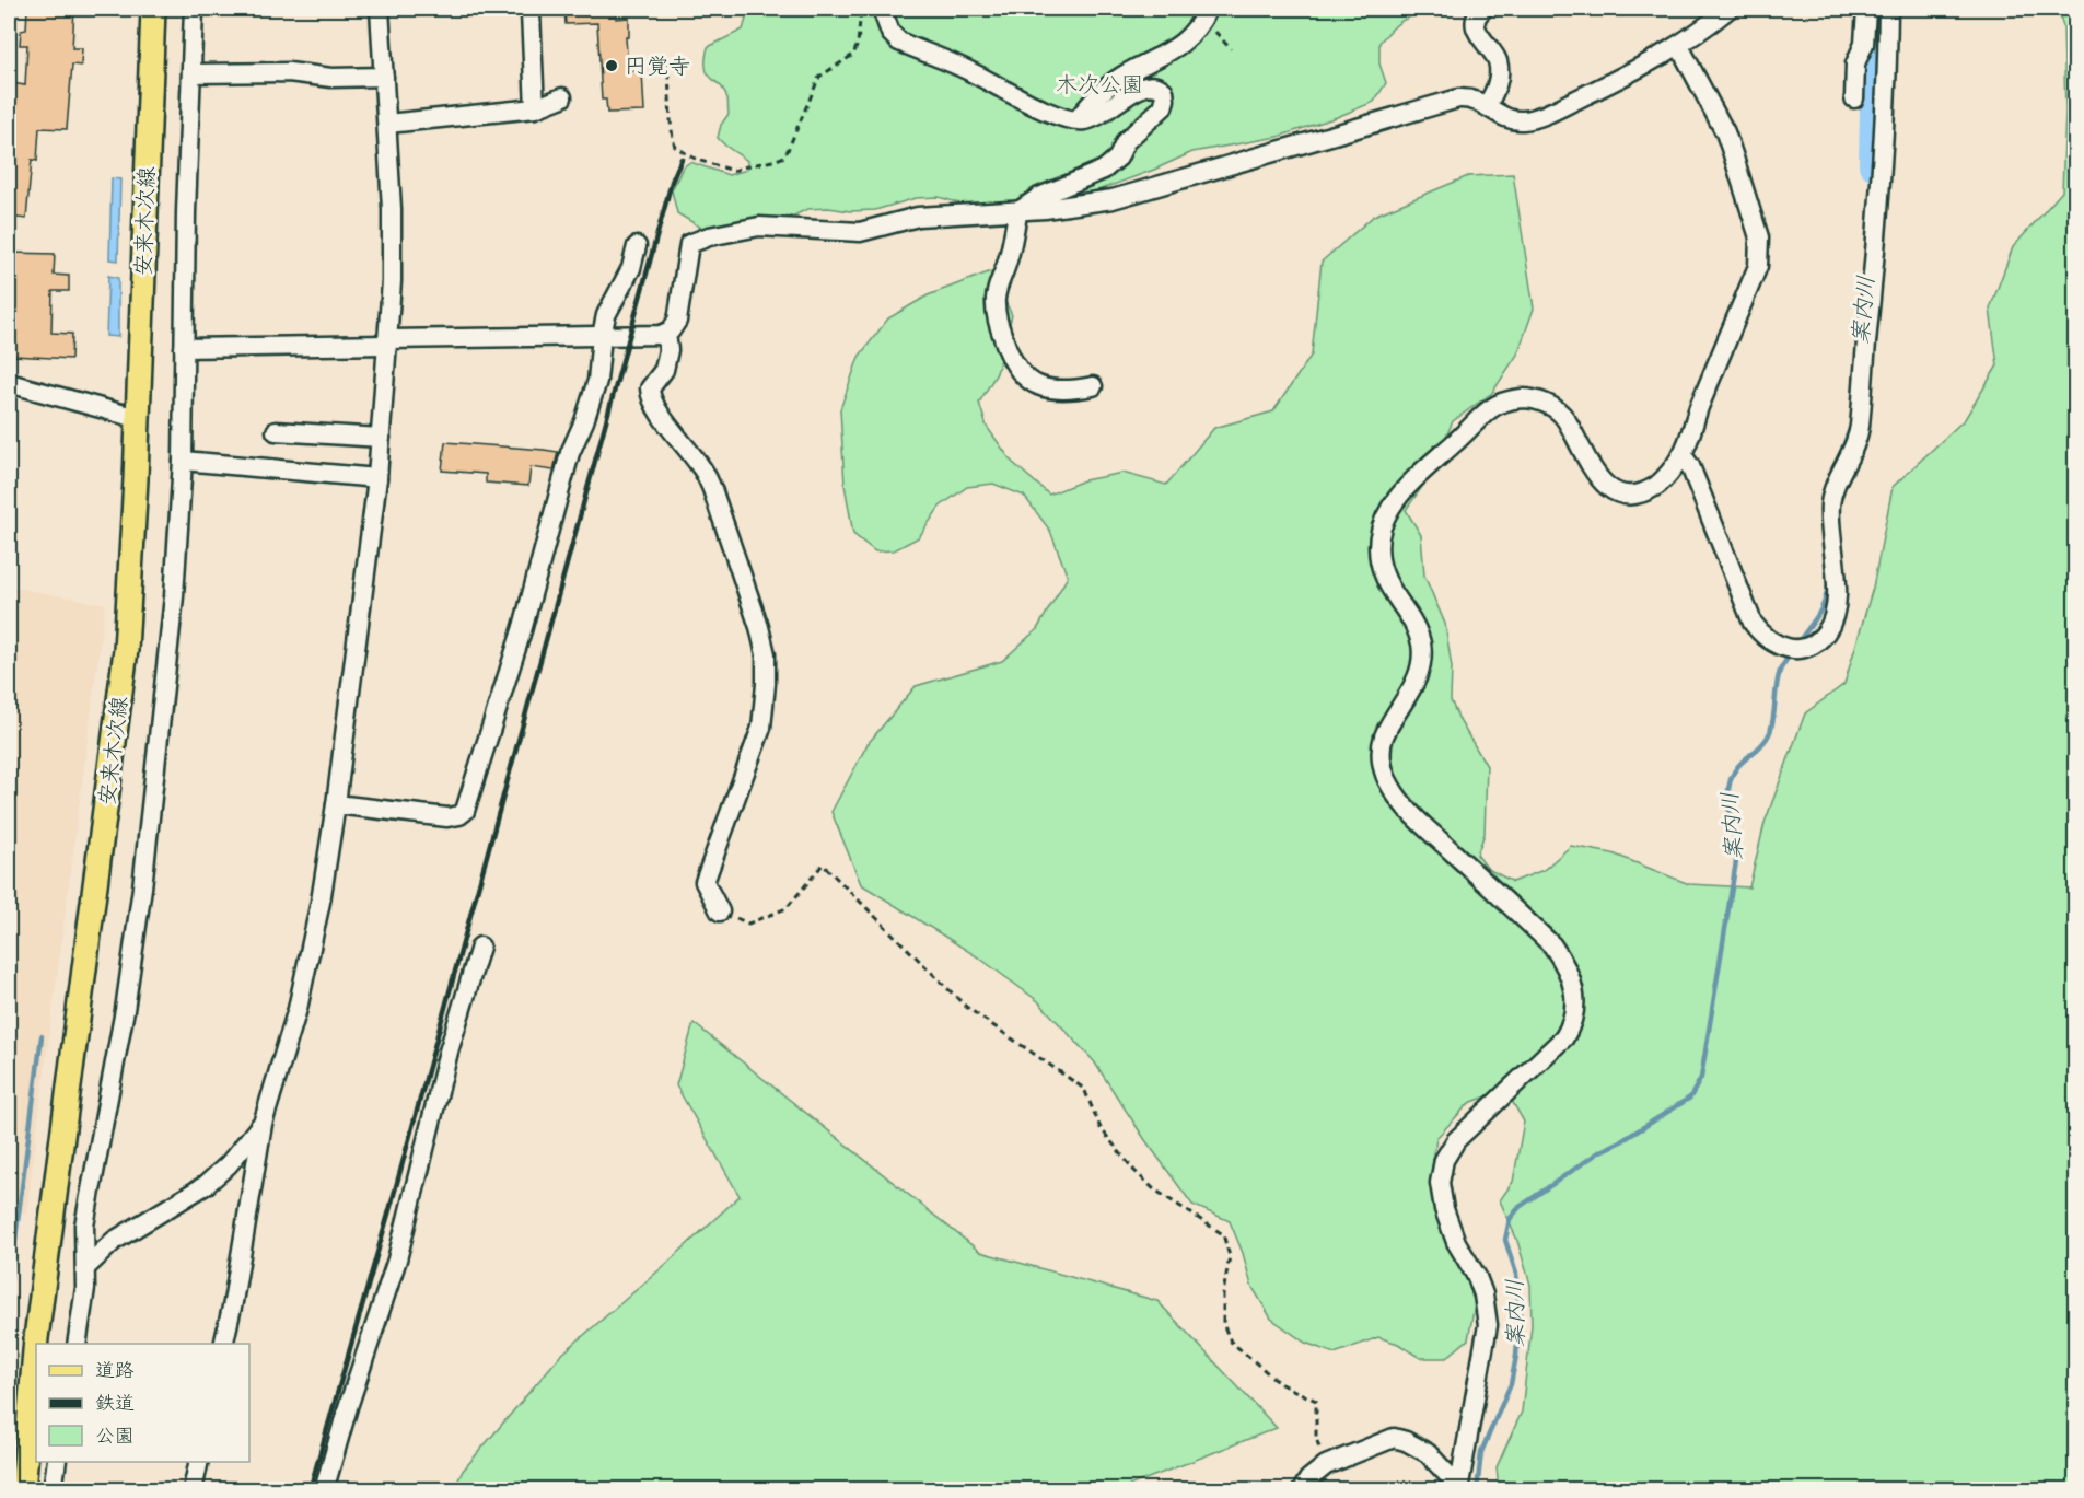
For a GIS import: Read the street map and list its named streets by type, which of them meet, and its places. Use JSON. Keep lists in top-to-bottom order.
{
  "streets": {
    "main road": ["安来木次線"]
  },
  "water": ["案内川"],
  "parks": ["木次公園"],
  "places": ["円覚寺"],
  "legend": ["道路", "鉄道", "公園"]
}
